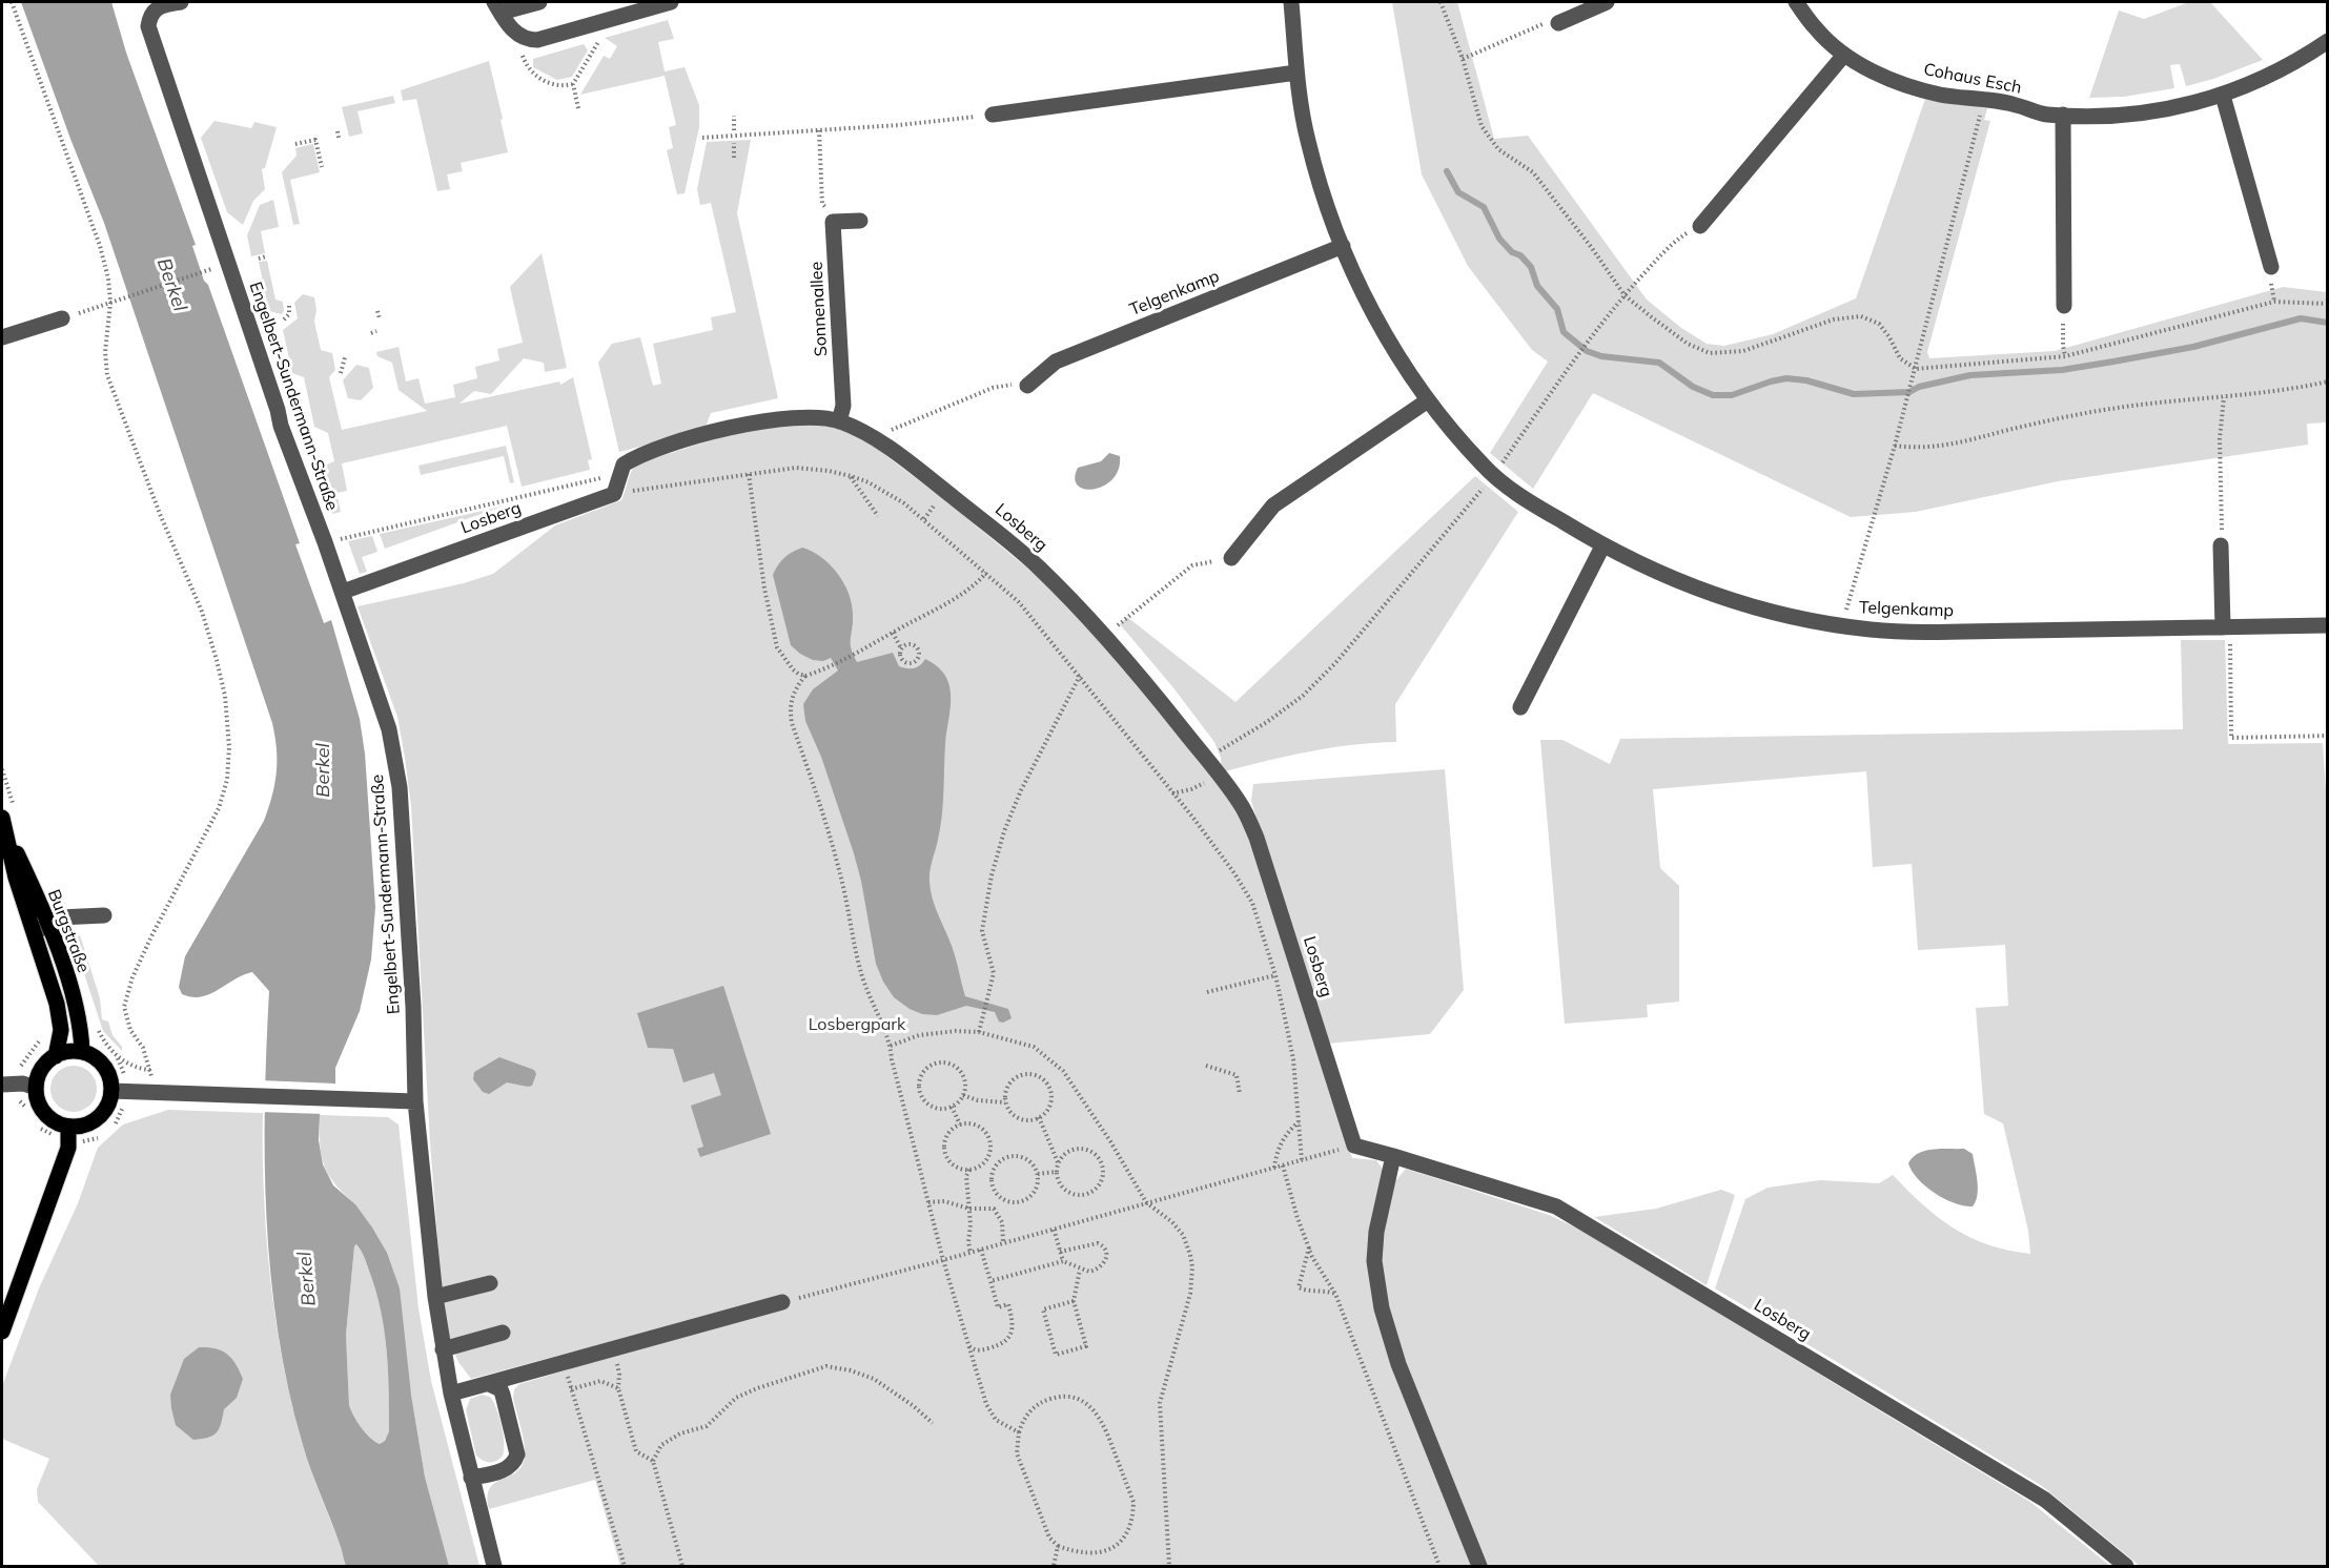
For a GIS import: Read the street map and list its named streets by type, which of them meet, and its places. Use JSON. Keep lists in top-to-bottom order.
{
  "streets": {
    "main road": ["Burgstraße"],
    "street": [
      "Cohaus Esch",
      "Telgenkamp",
      "Sonnenallee",
      "Engelbert-Sundermann-Straße",
      "Losberg"
    ]
  },
  "crossings": [
    ["Sonnenallee", "Losberg"],
    ["Engelbert-Sundermann-Straße", "Losberg"]
  ],
  "water": ["Berkel"],
  "parks": ["Losbergpark"]
}
